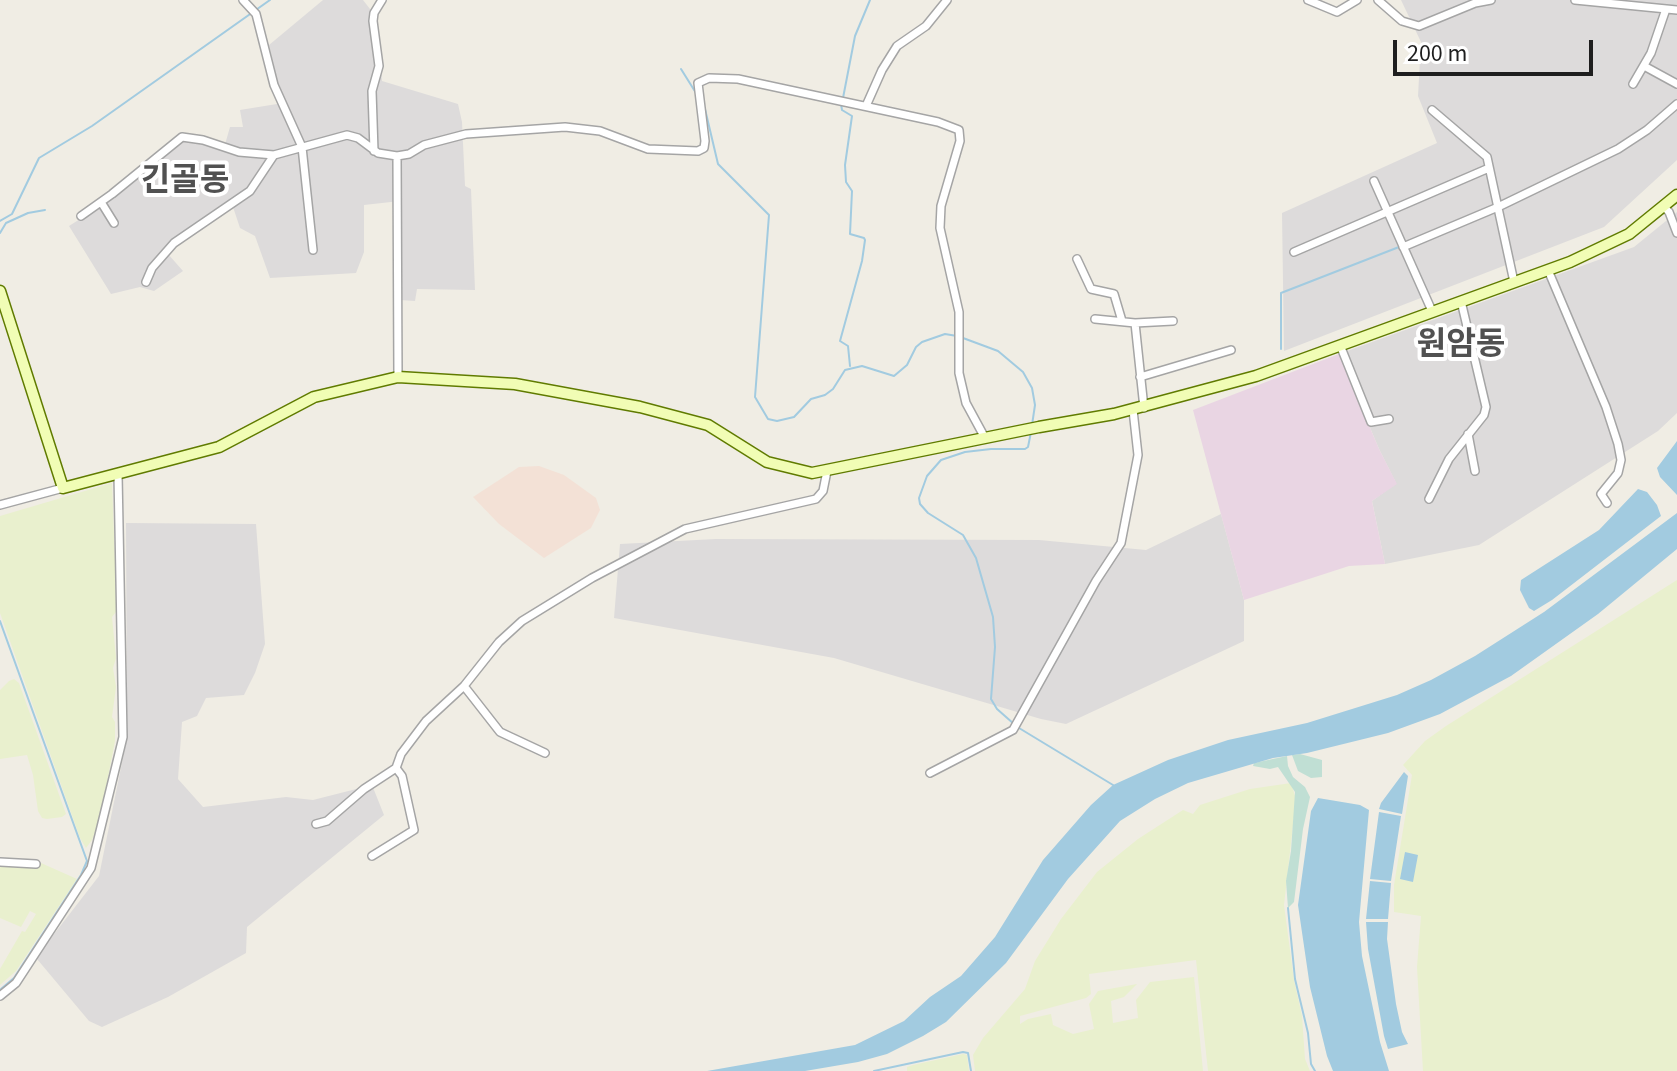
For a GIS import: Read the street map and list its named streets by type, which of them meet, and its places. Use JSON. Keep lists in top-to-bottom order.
{
  "districts": ["긴골동", "원암동"],
  "scale_bar": "200 m"
}
